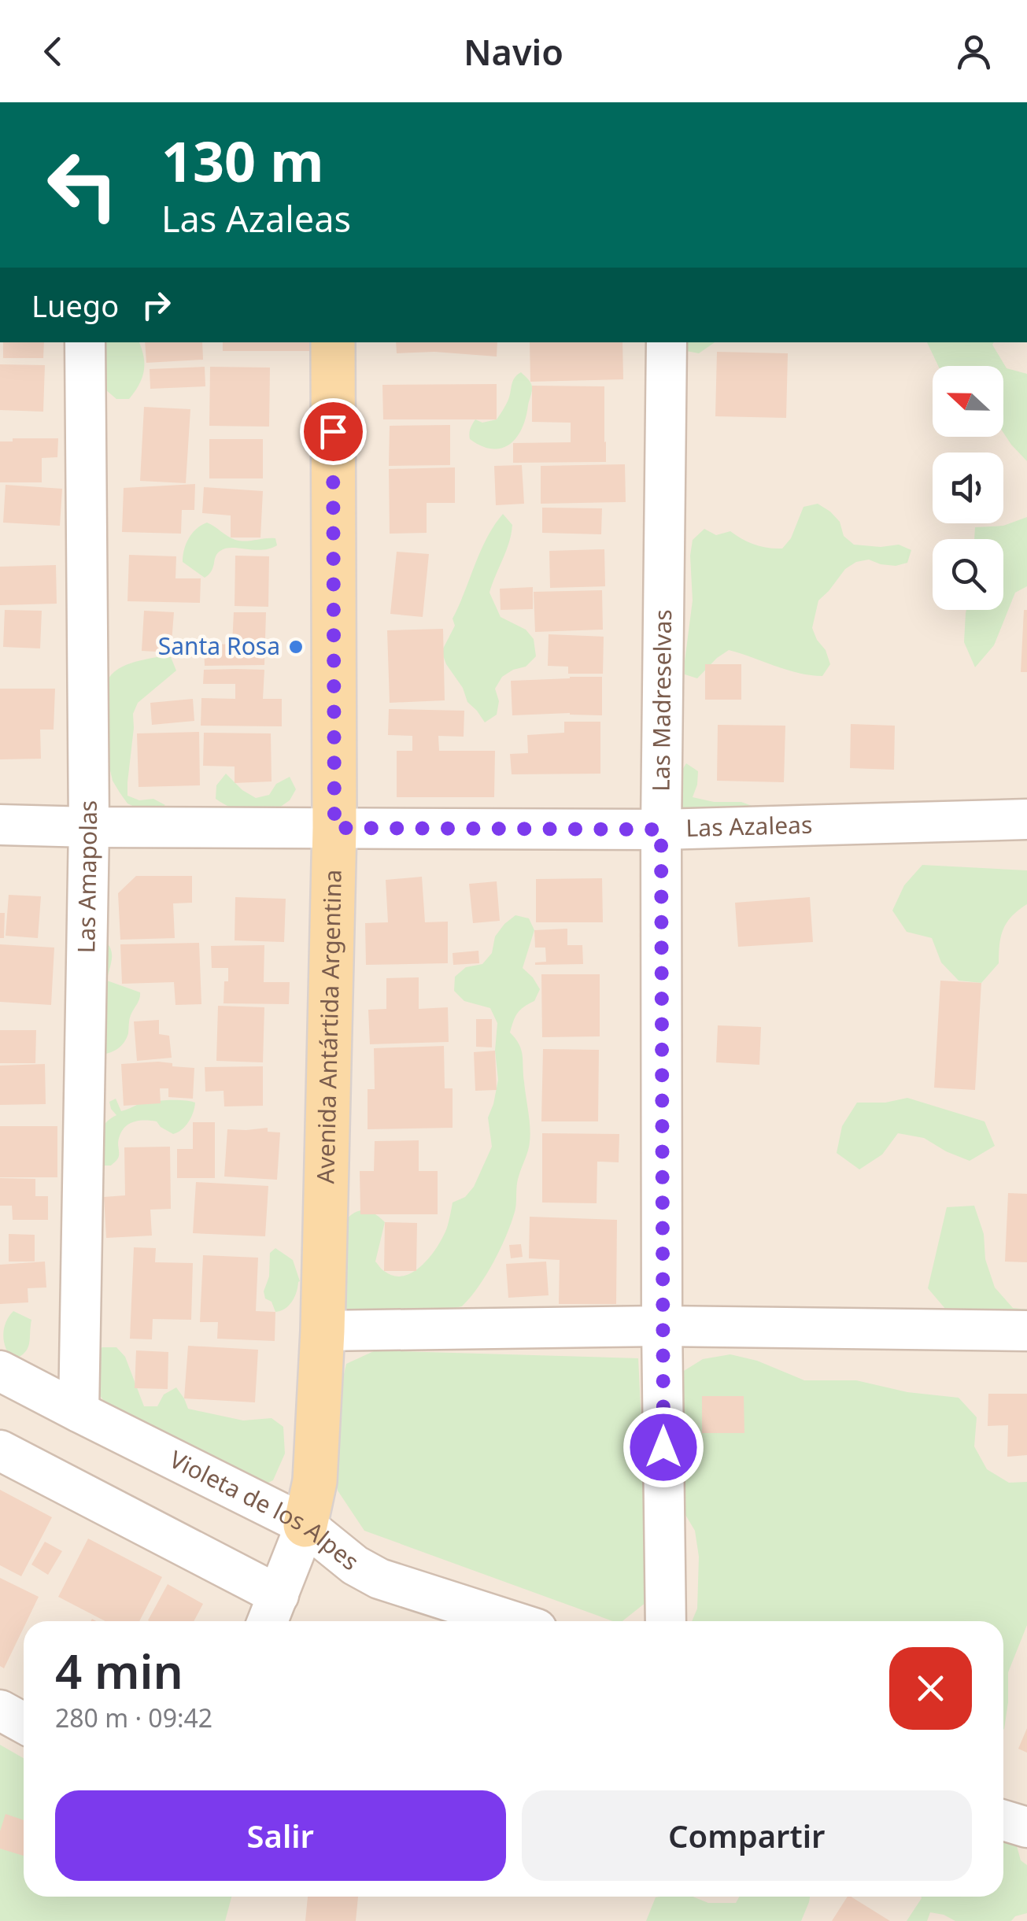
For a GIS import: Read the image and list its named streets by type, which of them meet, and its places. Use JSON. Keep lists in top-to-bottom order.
{
  "streets": {
    "main road": ["Avenida Antártida Argentina"],
    "street": [
      "Las Madreselvas",
      "Las Azaleas",
      "Las Amapolas",
      "Violeta de los Alpes"
    ]
  },
  "crossings": [
    ["Las Madreselvas", "Las Azaleas"],
    ["Las Azaleas", "Las Amapolas"],
    ["Las Azaleas", "Avenida Antártida Argentina"],
    ["Las Amapolas", "Violeta de los Alpes"],
    ["Avenida Antártida Argentina", "Violeta de los Alpes"]
  ],
  "places": ["Santa Rosa"],
  "north": "left",
  "page": {
    "header": "Navio",
    "turn": ["130 m", "Las Azaleas"],
    "then": "Luego",
    "heading": ["4 min", "280 m · 09:42"],
    "buttons": ["Salir", "Compartir"]
  }
}
